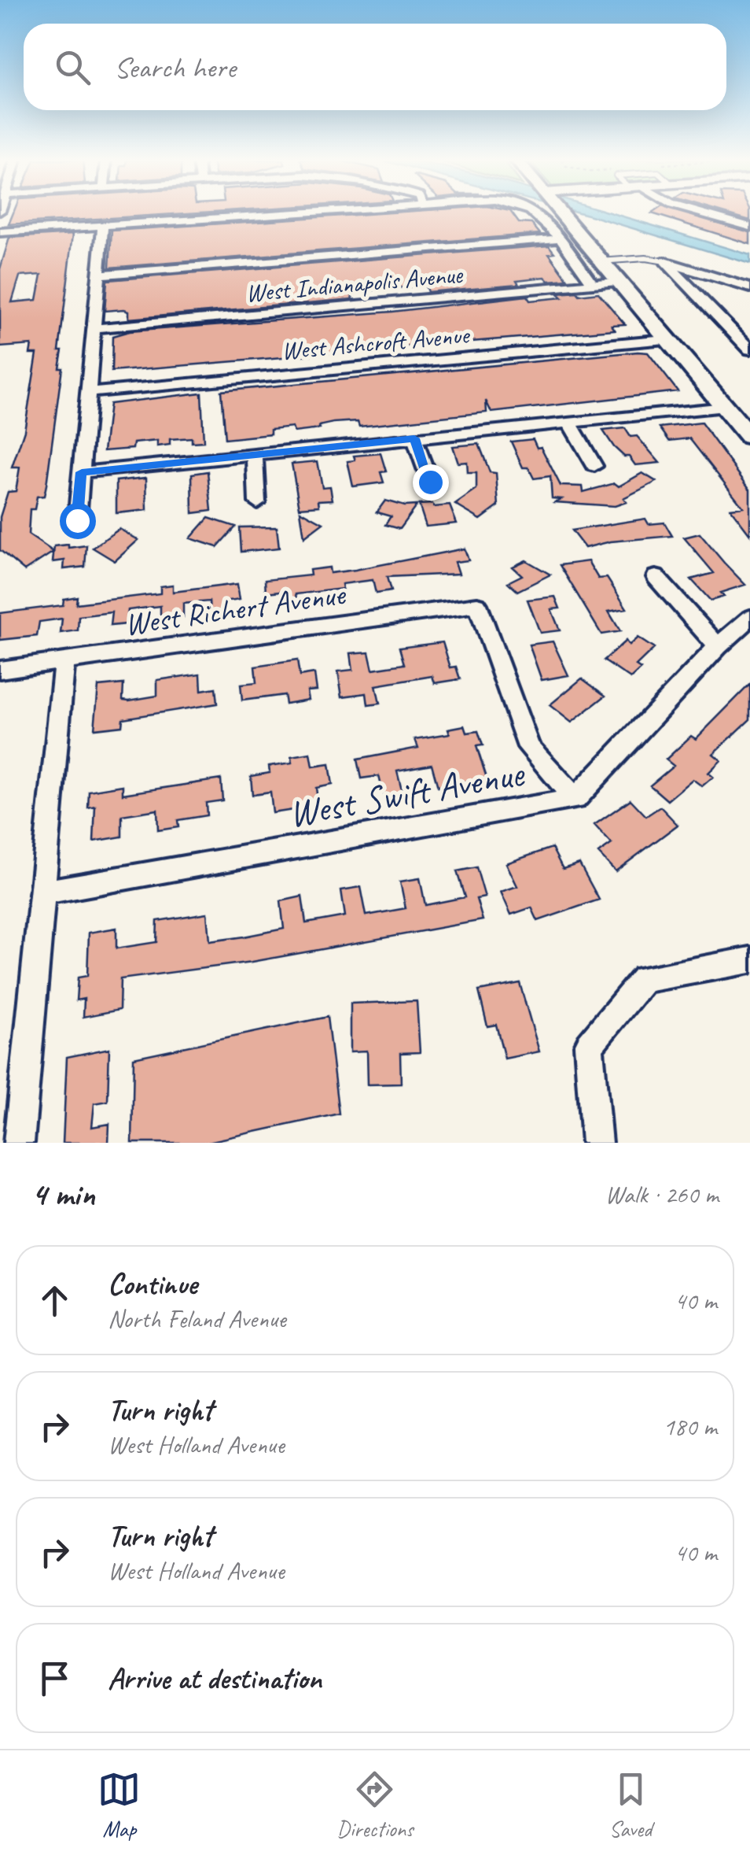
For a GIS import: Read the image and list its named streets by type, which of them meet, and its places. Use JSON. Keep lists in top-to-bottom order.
{
  "streets": {
    "street": [
      "West Indianapolis Avenue",
      "West Ashcroft Avenue",
      "West Richert Avenue",
      "West Swift Avenue"
    ]
  },
  "crossings": [
    ["West Richert Avenue", "West Swift Avenue"]
  ],
  "page": {
    "search": "Search here",
    "heading": ["4 min", "Walk · 260 m"],
    "list": [
      ["Continue", "North Feland Avenue", "40 m"],
      ["Turn right", "West Holland Avenue", "180 m"],
      ["Turn right", "West Holland Avenue", "40 m"],
      "Arrive at destination"
    ],
    "nav": ["Map", "Directions", "Saved"]
  }
}
